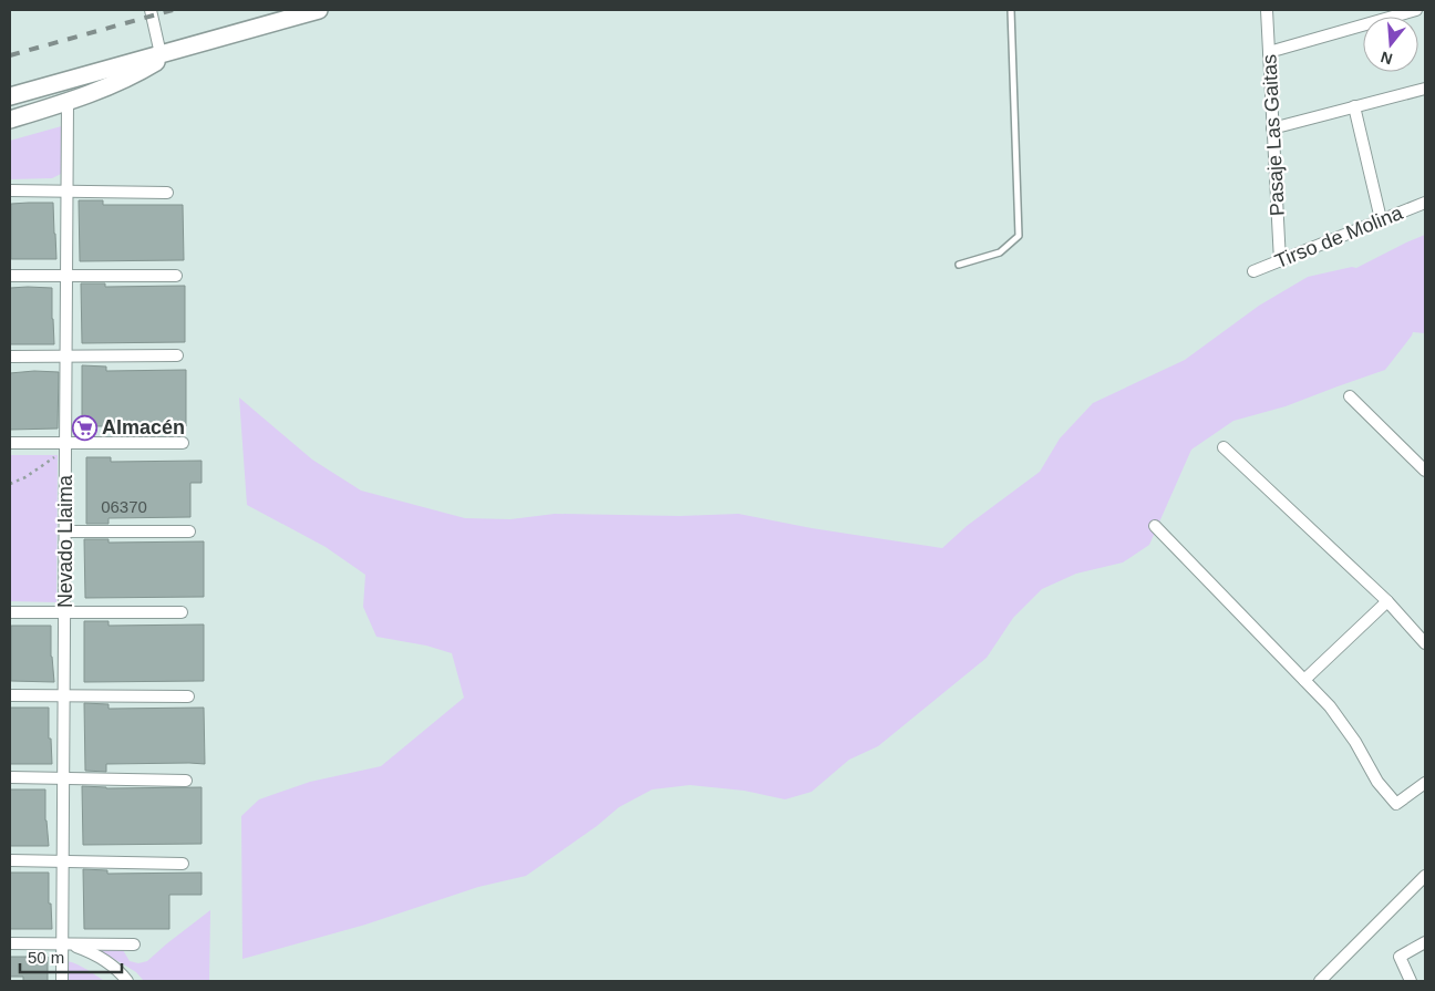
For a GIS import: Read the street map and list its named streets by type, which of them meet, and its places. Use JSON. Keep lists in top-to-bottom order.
{
  "streets": {
    "street": ["Pasaje Las Gaitas", "Tirso de Molina", "Nevado Llaima"]
  },
  "crossings": [
    ["Pasaje Las Gaitas", "Tirso de Molina"]
  ],
  "places": {
    "supermarket": ["Almacén"]
  },
  "house_numbers": ["06370"],
  "scale_bar": "50 m",
  "north": "bottom"
}
